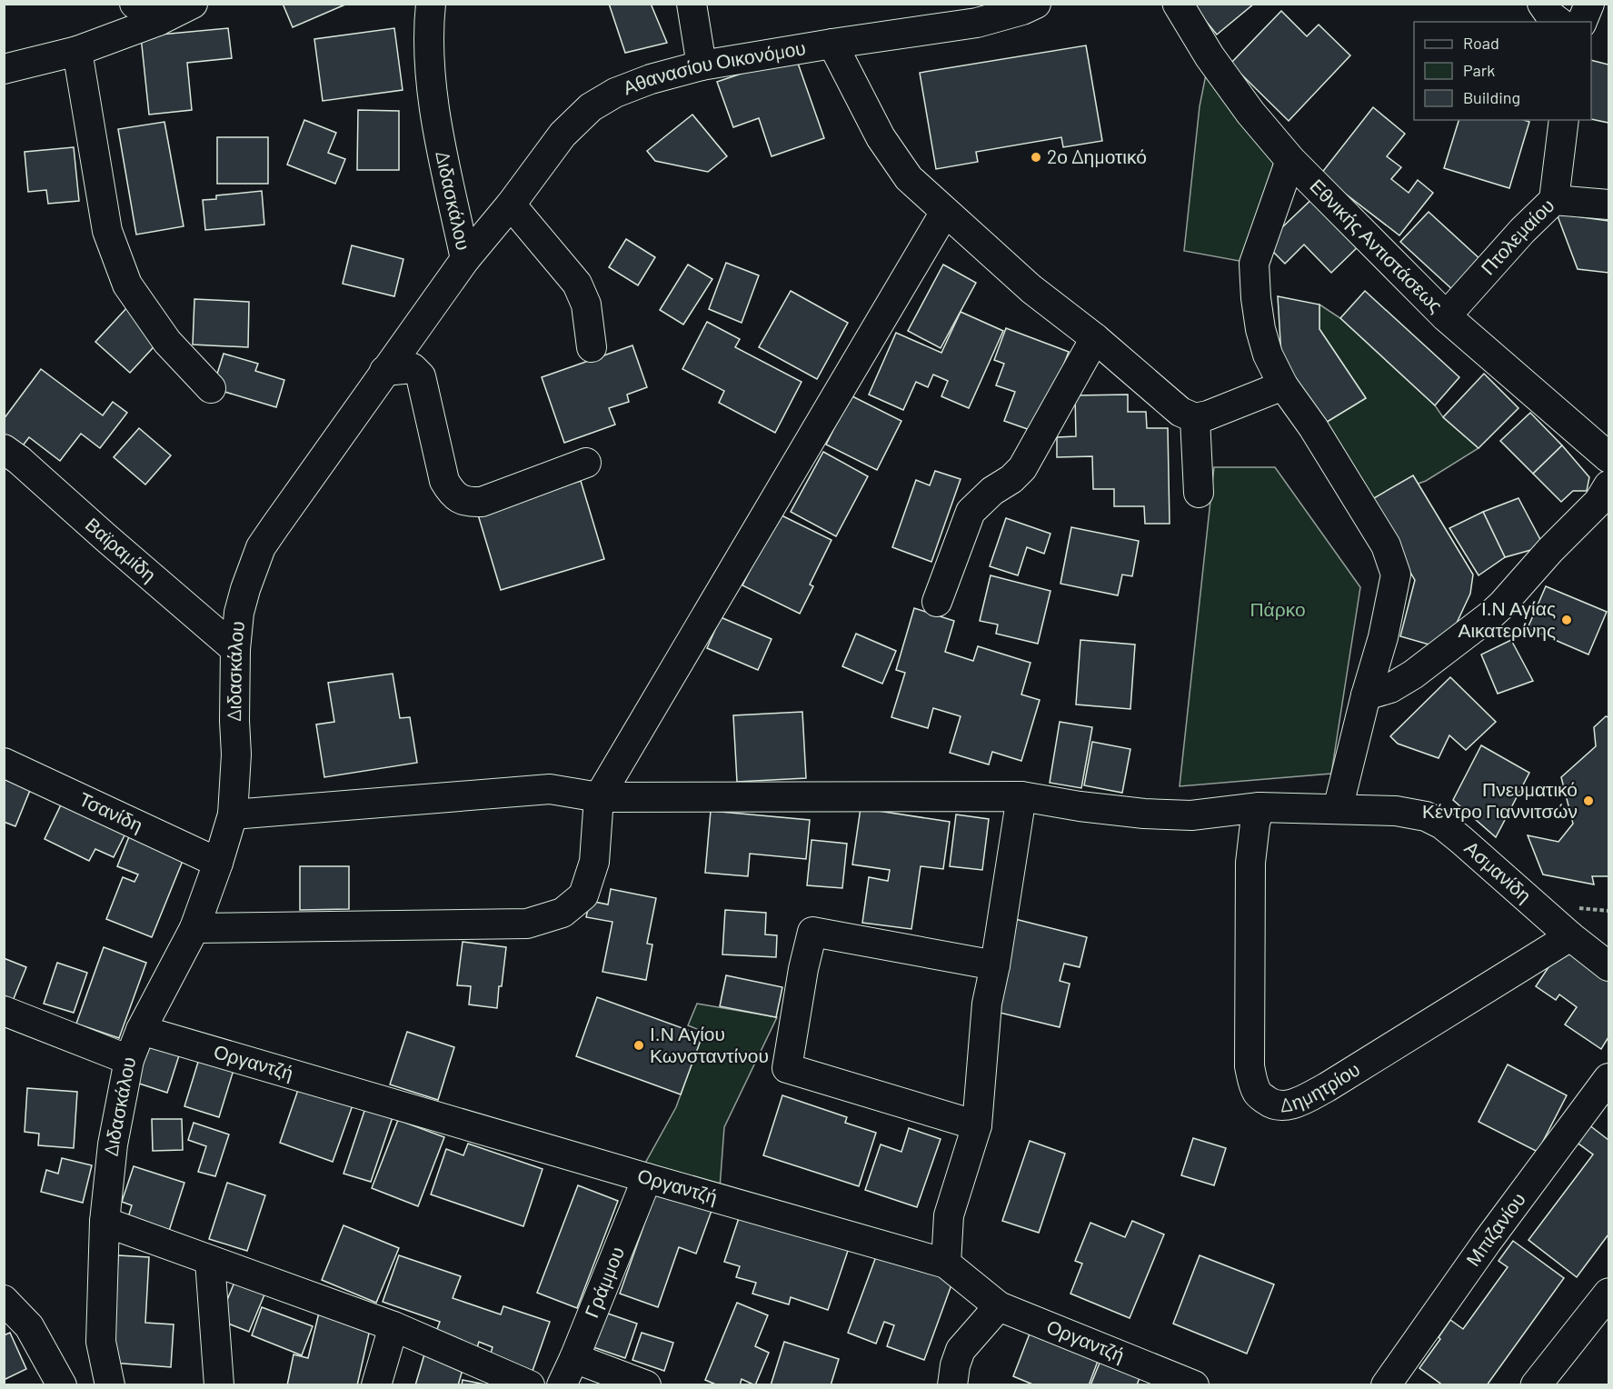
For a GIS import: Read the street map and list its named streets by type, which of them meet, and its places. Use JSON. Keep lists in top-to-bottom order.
{
  "streets": {
    "main road": ["Εθνικής Αντιστάσεως"],
    "street": [
      "Αθανασίου Οικονόμου",
      "Διδασκάλου",
      "Πτολεμαίου",
      "Βαϊραμίδη",
      "Τσανίδη",
      "Ασμανίδη",
      "Οργαντζή",
      "Δημητρίου",
      "Μπιζανίου",
      "Γράμμου"
    ]
  },
  "crossings": [
    ["Αθανασίου Οικονόμου", "Διδασκάλου"],
    ["Διδασκάλου", "Βαϊραμίδη"],
    ["Διδασκάλου", "Τσανίδη"],
    ["Διδασκάλου", "Ασμανίδη"],
    ["Διδασκάλου", "Οργαντζή"],
    ["Πτολεμαίου", "Εθνικής Αντιστάσεως"],
    ["Ασμανίδη", "Δημητρίου"],
    ["Οργαντζή", "Γράμμου"]
  ],
  "parks": ["Πάρκο"],
  "places": [
    "2ο Δημοτικό",
    "Ι.Ν Αγίας Αικατερίνης",
    "Πνευματικό Κέντρο Γιαννιτσών",
    "Ι.Ν Αγίου Κωνσταντίνου"
  ],
  "legend": ["Road", "Park", "Building"]
}
